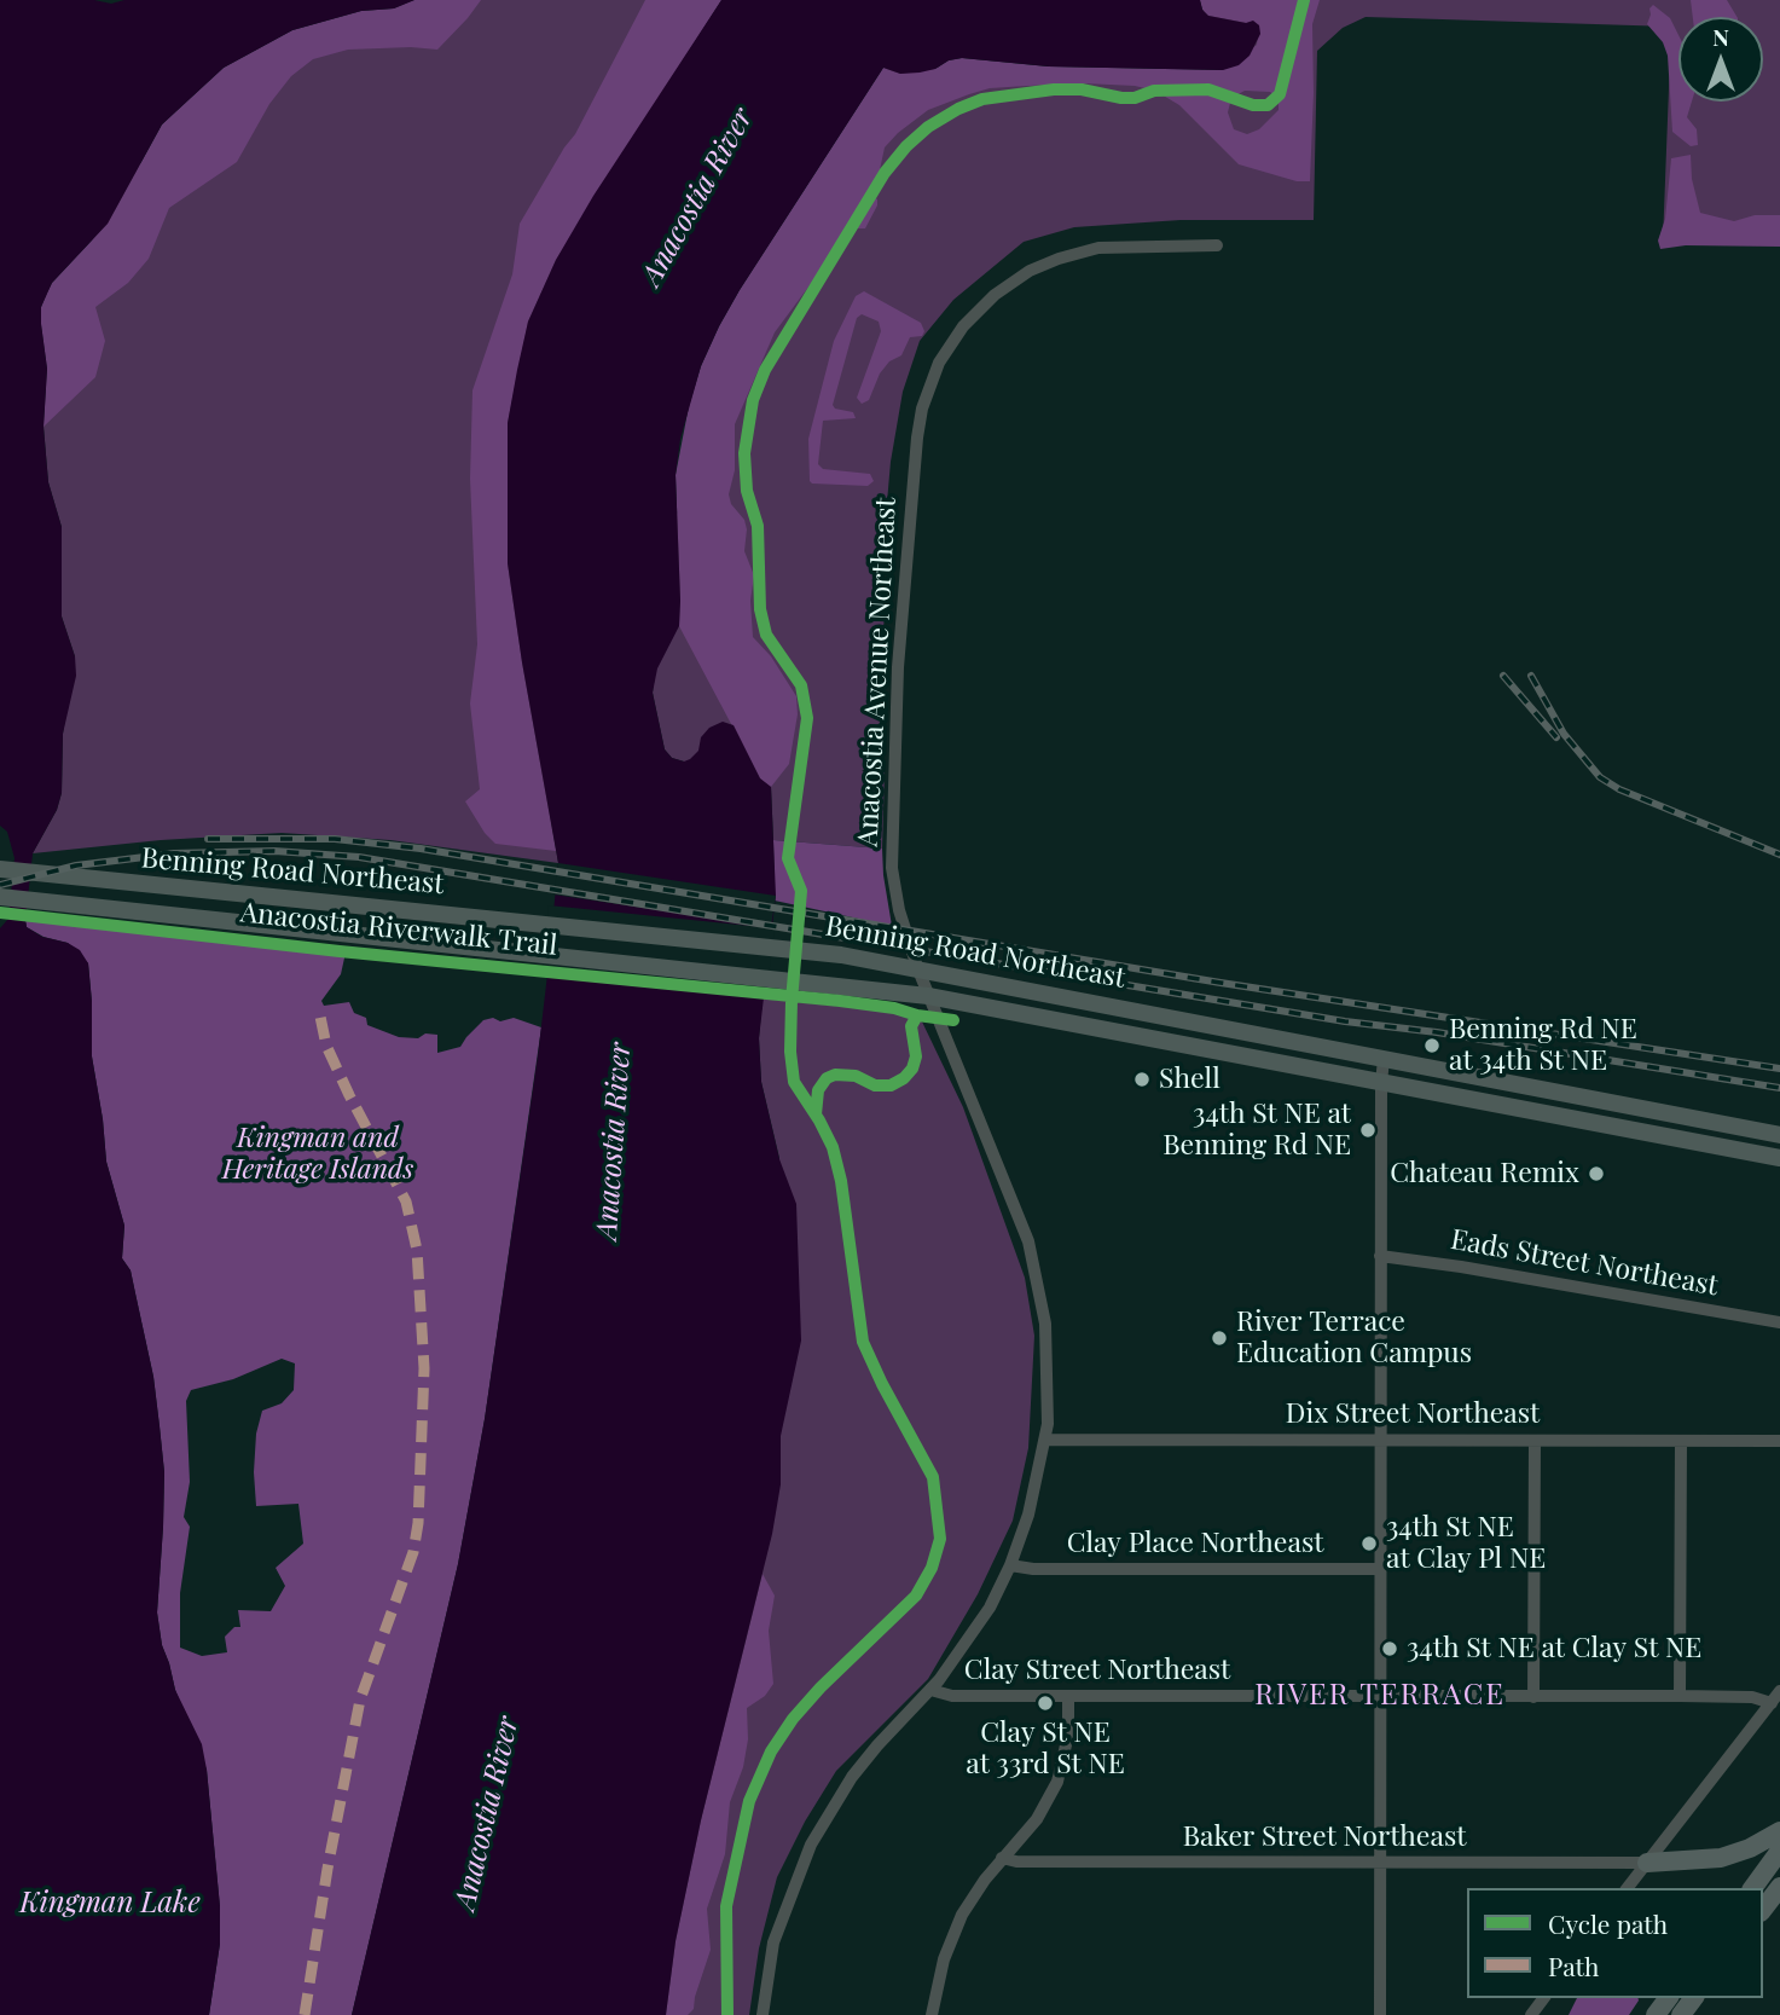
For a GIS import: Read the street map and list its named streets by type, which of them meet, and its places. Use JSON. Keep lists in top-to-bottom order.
{
  "streets": {
    "main road": ["Benning Road Northeast"],
    "street": [
      "Anacostia Avenue Northeast",
      "Eads Street Northeast",
      "Dix Street Northeast",
      "Clay Place Northeast",
      "Clay Street Northeast",
      "Baker Street Northeast"
    ],
    "cycle path": ["Anacostia Riverwalk Trail"]
  },
  "crossings": [
    ["Anacostia Avenue Northeast", "Benning Road Northeast"],
    ["Anacostia Avenue Northeast", "Dix Street Northeast"],
    ["Anacostia Avenue Northeast", "Clay Place Northeast"],
    ["Anacostia Avenue Northeast", "Clay Street Northeast"]
  ],
  "districts": ["RIVER TERRACE"],
  "water": ["Anacostia River", "Kingman Lake"],
  "parks": ["Kingman and Heritage Islands"],
  "places": [
    "Benning Rd NE at 34th St NE",
    "Shell",
    "34th St NE at Benning Rd NE",
    "Chateau Remix",
    "River Terrace Education Campus",
    "34th St NE at Clay Pl NE",
    "34th St NE at Clay St NE",
    "Clay St NE at 33rd St NE"
  ],
  "legend": ["Cycle path", "Path"],
  "north": "top"
}
